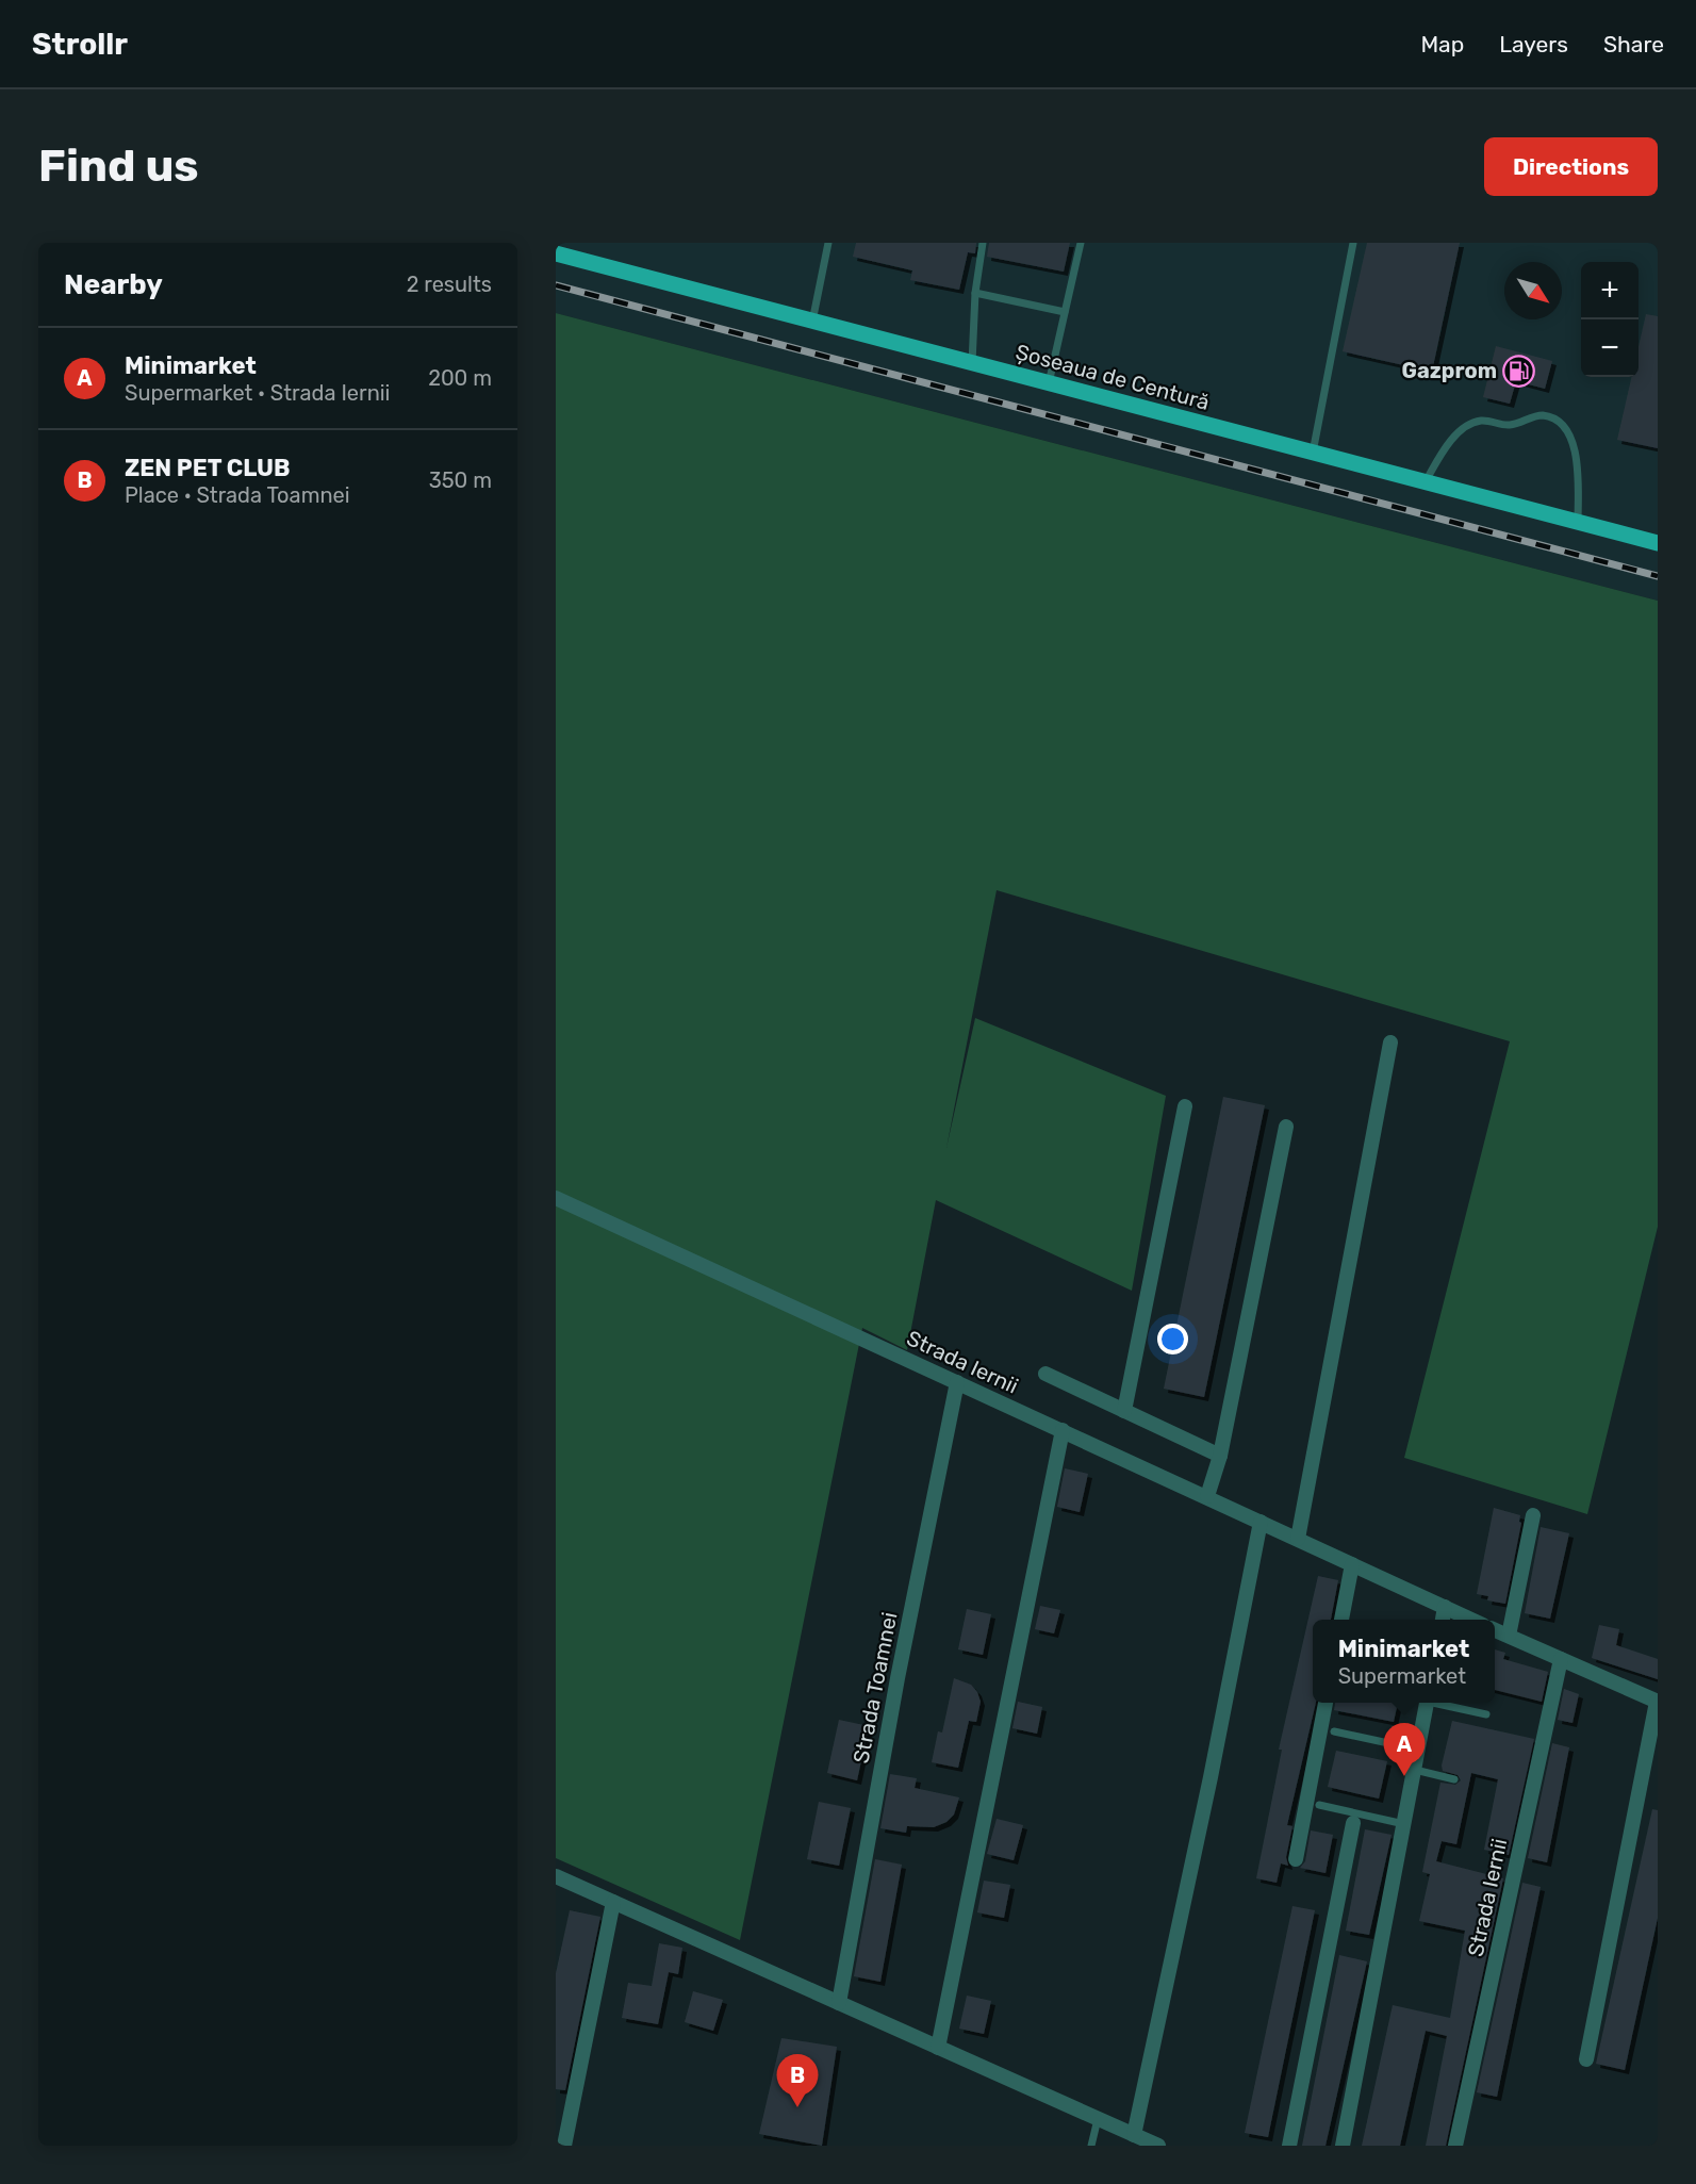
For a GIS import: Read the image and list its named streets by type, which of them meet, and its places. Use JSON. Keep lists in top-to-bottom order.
{
  "streets": {
    "main road": ["Șoseaua de Centură"],
    "street": ["Strada Iernii", "Strada Toamnei"]
  },
  "crossings": [
    ["Strada Iernii", "Strada Toamnei"]
  ],
  "places": {
    "fuel station": ["Gazprom"]
  },
  "north": "bottom right",
  "page": {
    "header": "Strollr",
    "nav": ["Map", "Layers", "Share"],
    "buttons": "Directions",
    "title": "Find us",
    "heading": ["Nearby", "2 results"],
    "map_buttons": ["+", "−"],
    "list": [
      {
        "mark": "A",
        "name": "Minimarket",
        "note": "Supermarket · Strada Iernii",
        "value": "200 m"
      },
      {
        "mark": "B",
        "name": "ZEN PET CLUB",
        "note": "Place · Strada Toamnei",
        "value": "350 m"
      }
    ],
    "popup": ["Minimarket", "Supermarket"],
    "pins": ["A", "B"]
  }
}
